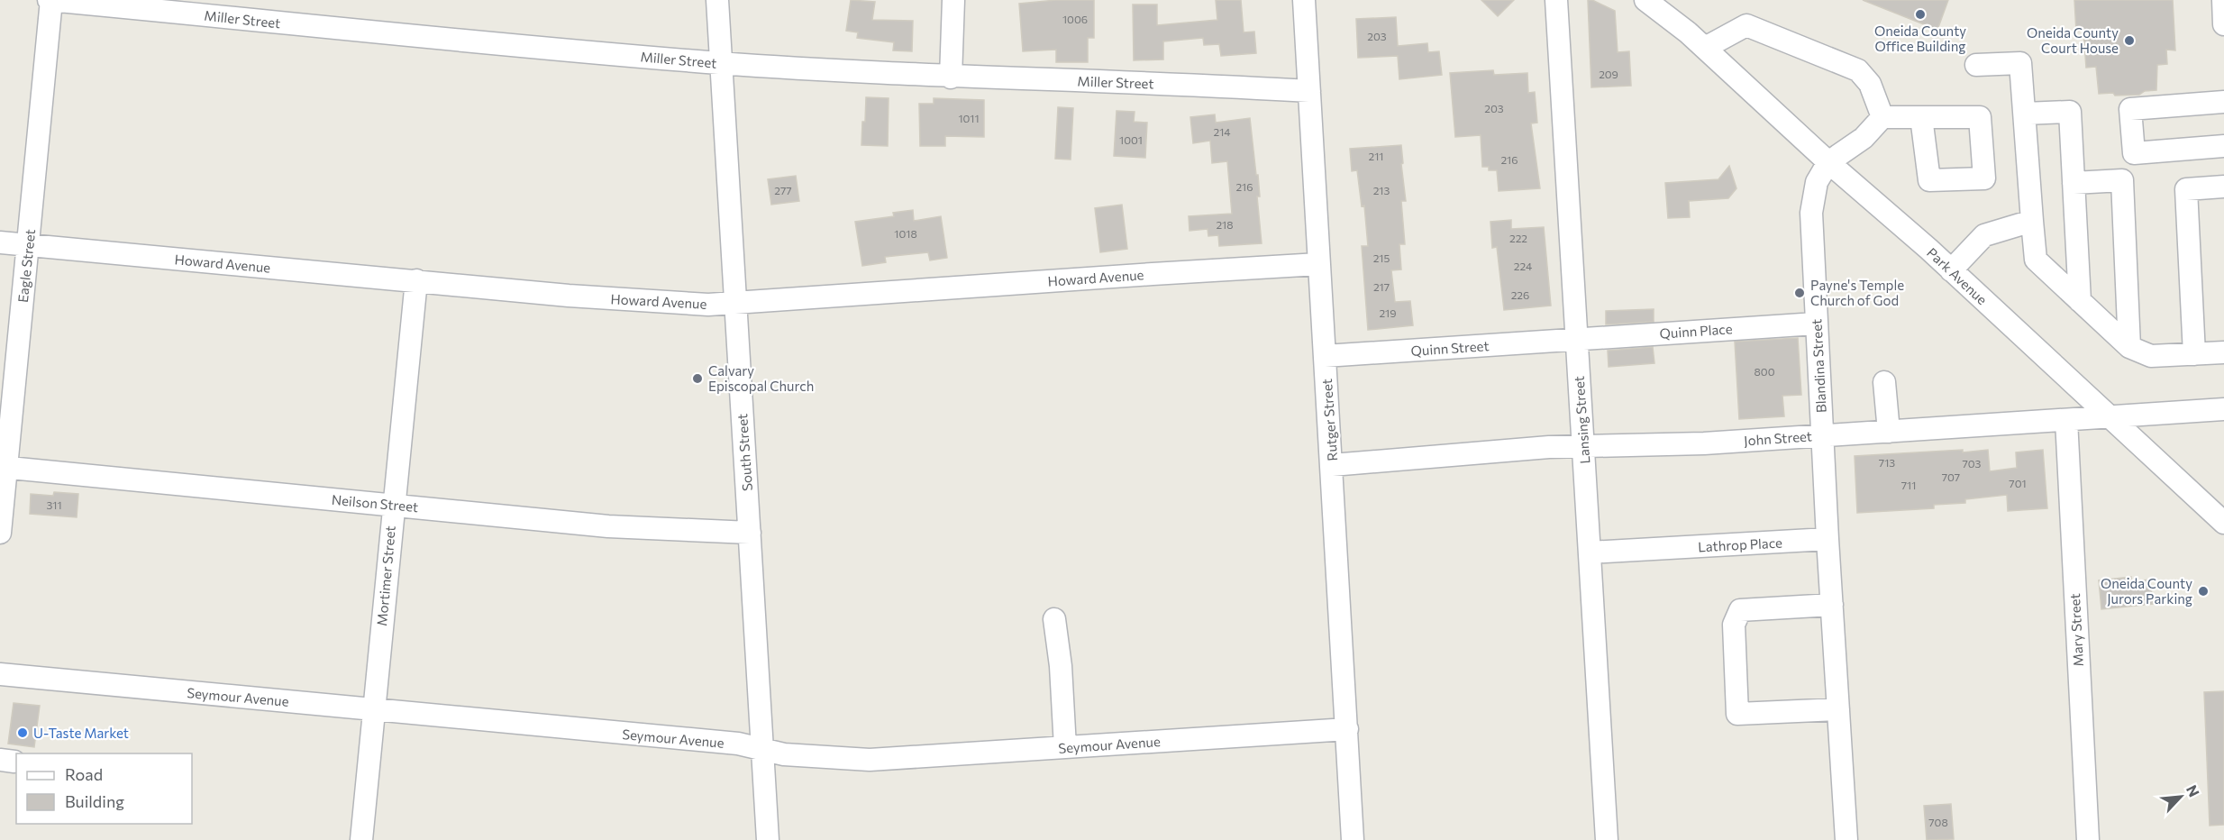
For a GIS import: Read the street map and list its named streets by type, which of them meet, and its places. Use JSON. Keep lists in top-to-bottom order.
{
  "streets": {
    "street": [
      "Miller Street",
      "Howard Avenue",
      "Eagle Street",
      "Park Avenue",
      "Quinn Place",
      "Quinn Street",
      "Blandina Street",
      "Rutger Street",
      "Lansing Street",
      "John Street",
      "South Street",
      "Neilson Street",
      "Lathrop Place",
      "Mortimer Street",
      "Mary Street",
      "Seymour Avenue"
    ]
  },
  "crossings": [
    ["Miller Street", "Eagle Street"],
    ["Miller Street", "Rutger Street"],
    ["Miller Street", "South Street"],
    ["Howard Avenue", "Eagle Street"],
    ["Howard Avenue", "Rutger Street"],
    ["Howard Avenue", "South Street"],
    ["Howard Avenue", "Mortimer Street"],
    ["Eagle Street", "Neilson Street"],
    ["Park Avenue", "Blandina Street"],
    ["Park Avenue", "John Street"],
    ["Quinn Place", "Quinn Street"],
    ["Quinn Place", "Blandina Street"],
    ["Quinn Place", "Lansing Street"],
    ["Quinn Street", "Rutger Street"],
    ["Quinn Street", "Lansing Street"],
    ["Blandina Street", "John Street"],
    ["Blandina Street", "Lathrop Place"],
    ["Rutger Street", "John Street"],
    ["Rutger Street", "Seymour Avenue"],
    ["Lansing Street", "John Street"],
    ["Lansing Street", "Lathrop Place"],
    ["John Street", "Mary Street"],
    ["South Street", "Neilson Street"],
    ["South Street", "Seymour Avenue"],
    ["Neilson Street", "Mortimer Street"],
    ["Mortimer Street", "Seymour Avenue"]
  ],
  "places": [
    "Oneida County Office Building",
    "Oneida County Court House",
    "Payne's Temple Church of God",
    "Calvary Episcopal Church",
    "Oneida County Jurors Parking",
    "U-Taste Market"
  ],
  "house_numbers": [
    "1006",
    "203",
    "209",
    "203",
    "1011",
    "214",
    "1001",
    "211",
    "216",
    "216",
    "277",
    "213",
    "218",
    "1018",
    "222",
    "215",
    "224",
    "217",
    "226",
    "219",
    "800",
    "713",
    "703",
    "707",
    "701",
    "711",
    "311",
    "708"
  ],
  "legend": ["Road", "Building"],
  "north": "top right"
}
